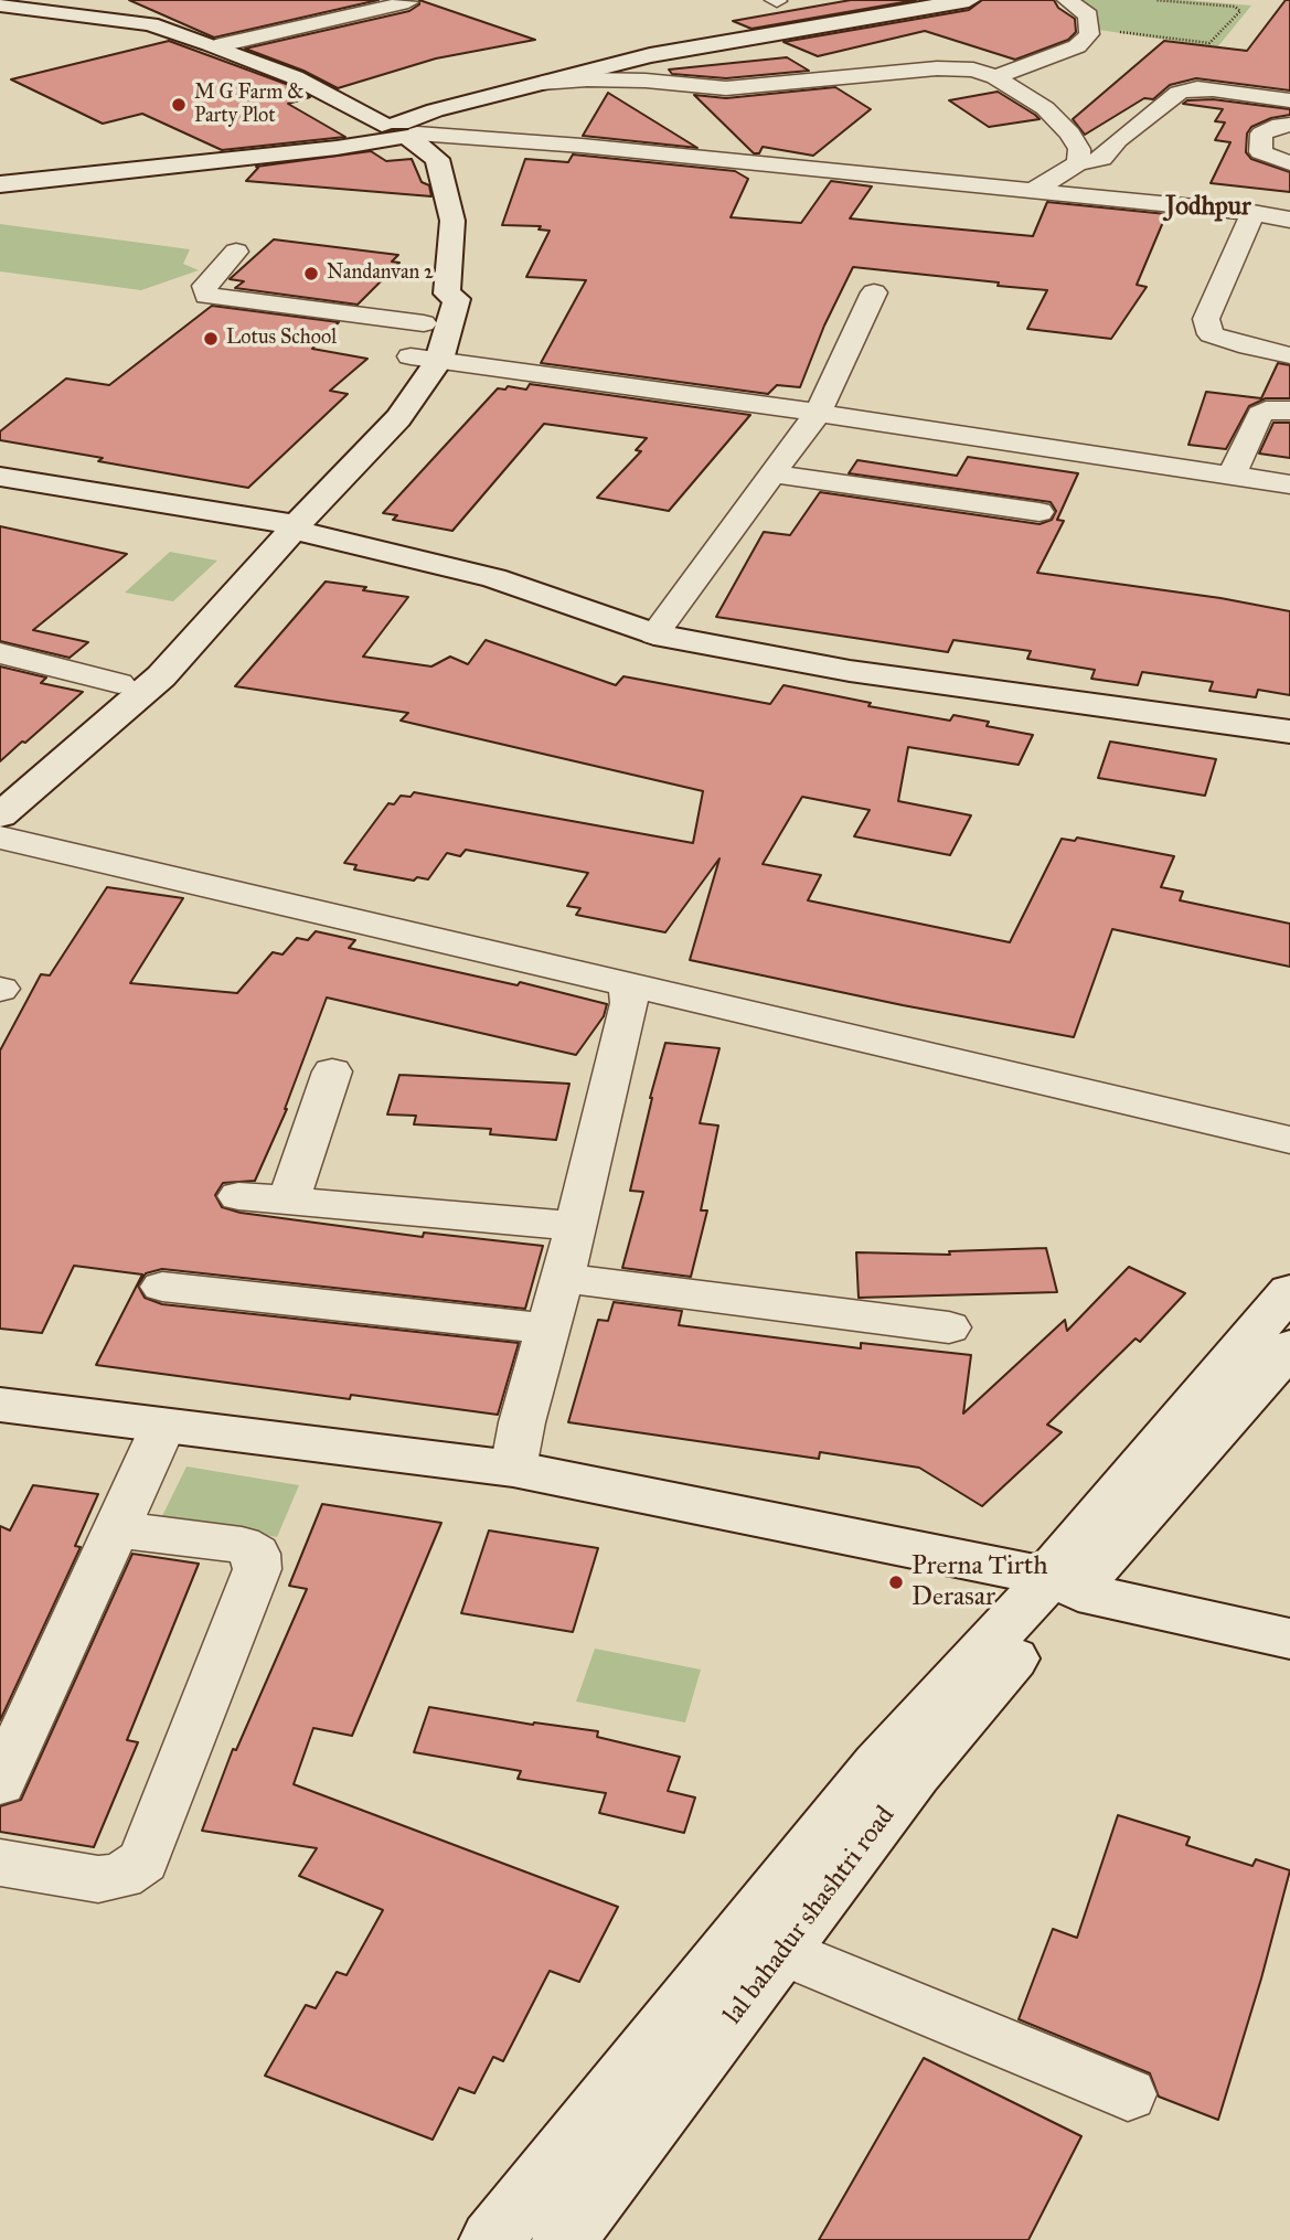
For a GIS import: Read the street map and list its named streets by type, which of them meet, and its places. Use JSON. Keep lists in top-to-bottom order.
{
  "streets": {
    "street": ["lal bahadur shashtri road"]
  },
  "districts": ["Jodhpur"],
  "places": [
    "M G Farm & Party Plot",
    "Nandanvan 2",
    "Lotus School",
    "Prerna Tirth Derasar"
  ]
}
